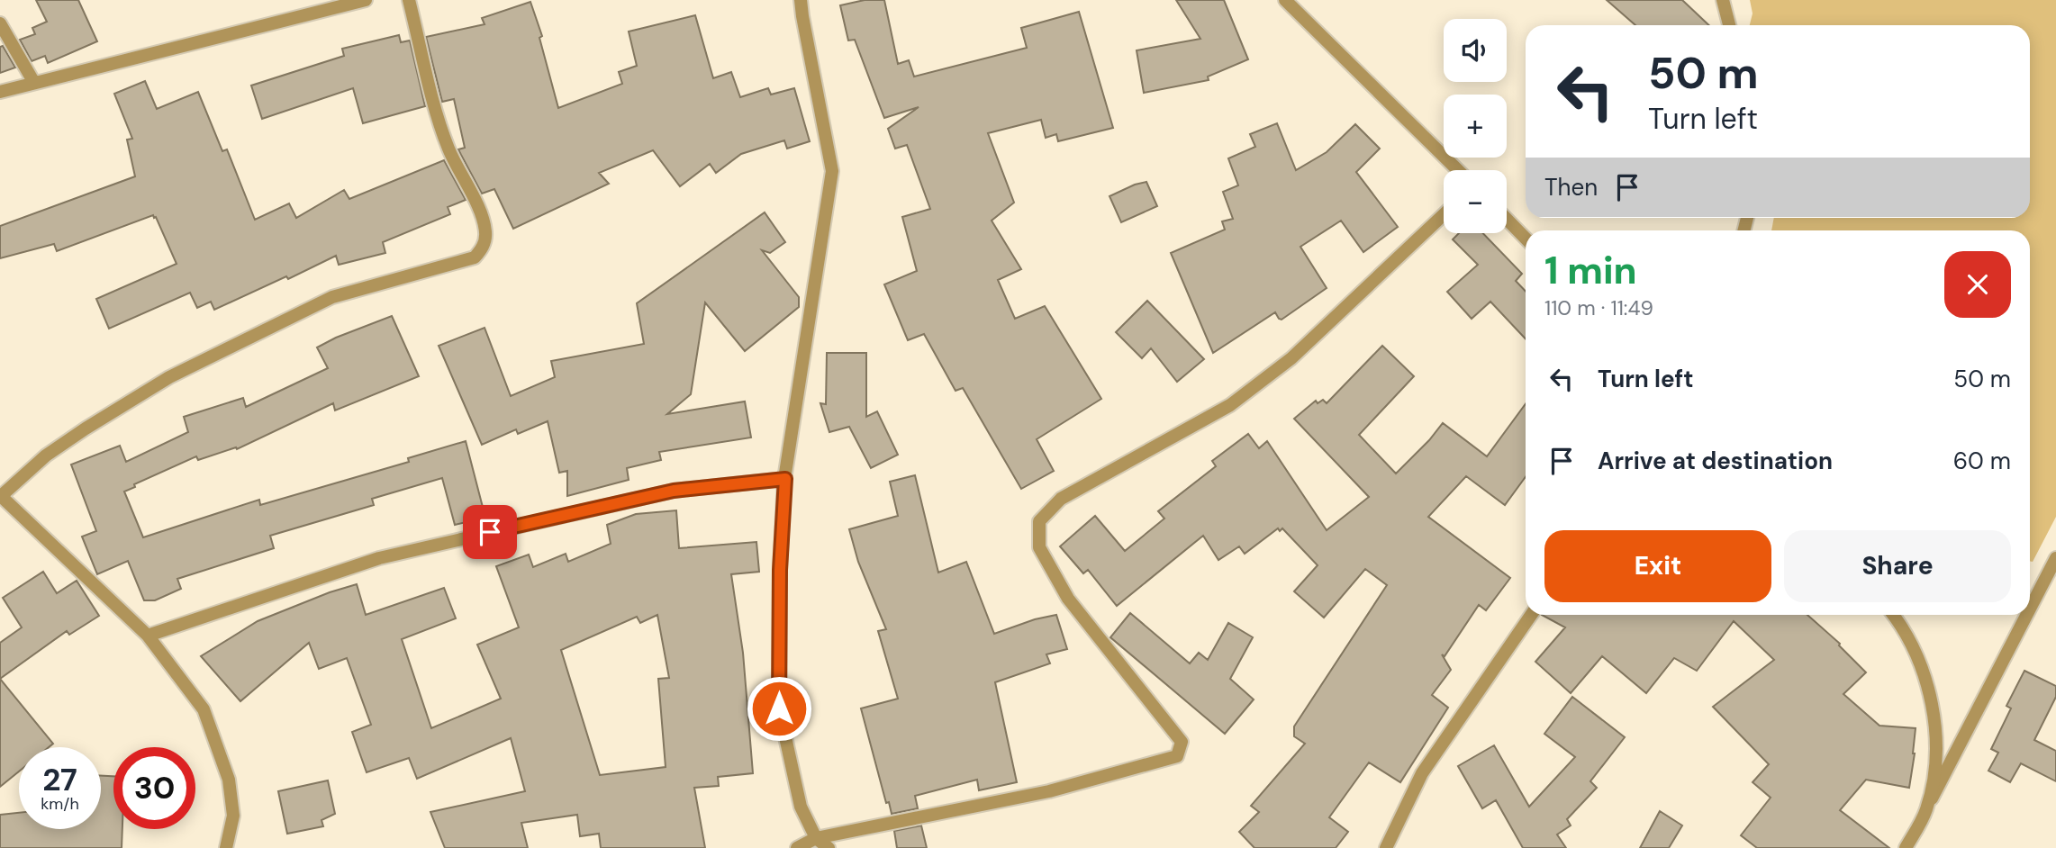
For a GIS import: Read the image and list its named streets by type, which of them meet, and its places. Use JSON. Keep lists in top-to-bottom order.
{
  "page": {
    "map_buttons": ["+", "−"],
    "turn": ["50 m", "Turn left"],
    "then": "Then",
    "heading": ["1 min", "110 m · 11:49"],
    "list": [
      {
        "name": "Turn left",
        "value": "50 m"
      },
      {
        "name": "Arrive at destination",
        "value": "60 m"
      }
    ],
    "buttons": ["Exit", "Share"],
    "speed": "27 km/h",
    "limit": "30"
  }
}
